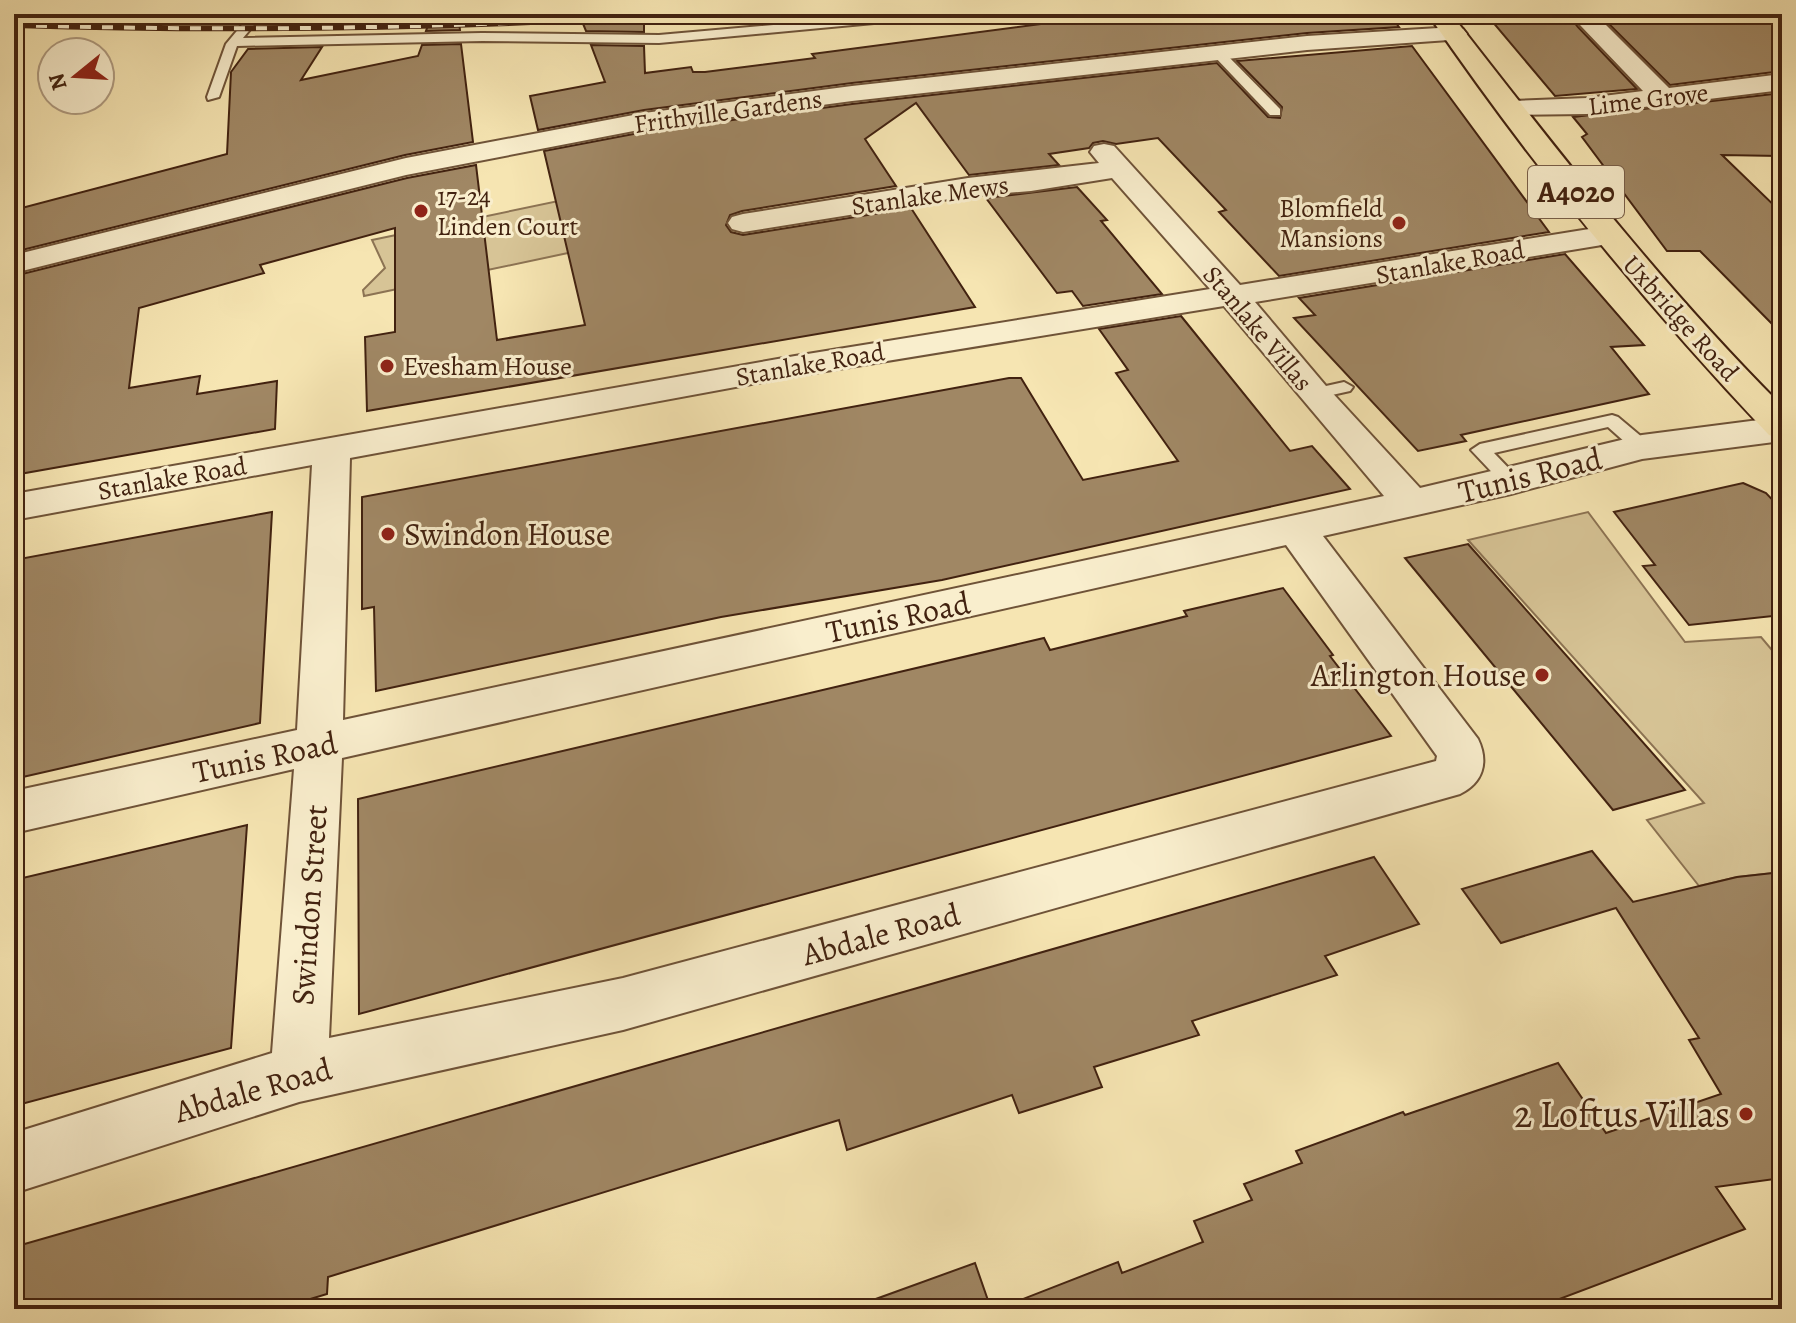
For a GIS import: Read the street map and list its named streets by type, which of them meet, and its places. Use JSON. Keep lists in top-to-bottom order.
{
  "streets": {
    "main road": ["A4020", "Uxbridge Road"],
    "street": [
      "Lime Grove",
      "Frithville Gardens",
      "Stanlake Mews",
      "Stanlake Road",
      "Stanlake Villas",
      "Tunis Road",
      "Swindon Street",
      "Abdale Road"
    ]
  },
  "crossings": [
    ["Lime Grove", "Uxbridge Road"],
    ["Frithville Gardens", "Uxbridge Road"],
    ["Stanlake Mews", "Stanlake Villas"],
    ["Stanlake Road", "Uxbridge Road"],
    ["Stanlake Road", "Stanlake Villas"],
    ["Stanlake Road", "Swindon Street"],
    ["Uxbridge Road", "Tunis Road"],
    ["Stanlake Villas", "Tunis Road"],
    ["Tunis Road", "Swindon Street"],
    ["Tunis Road", "Abdale Road"],
    ["Swindon Street", "Abdale Road"]
  ],
  "places": [
    "17-24 Linden Court",
    "Blomfield Mansions",
    "Evesham House",
    "Swindon House",
    "Arlington House",
    "2 Loftus Villas"
  ],
  "north": "left"
}
